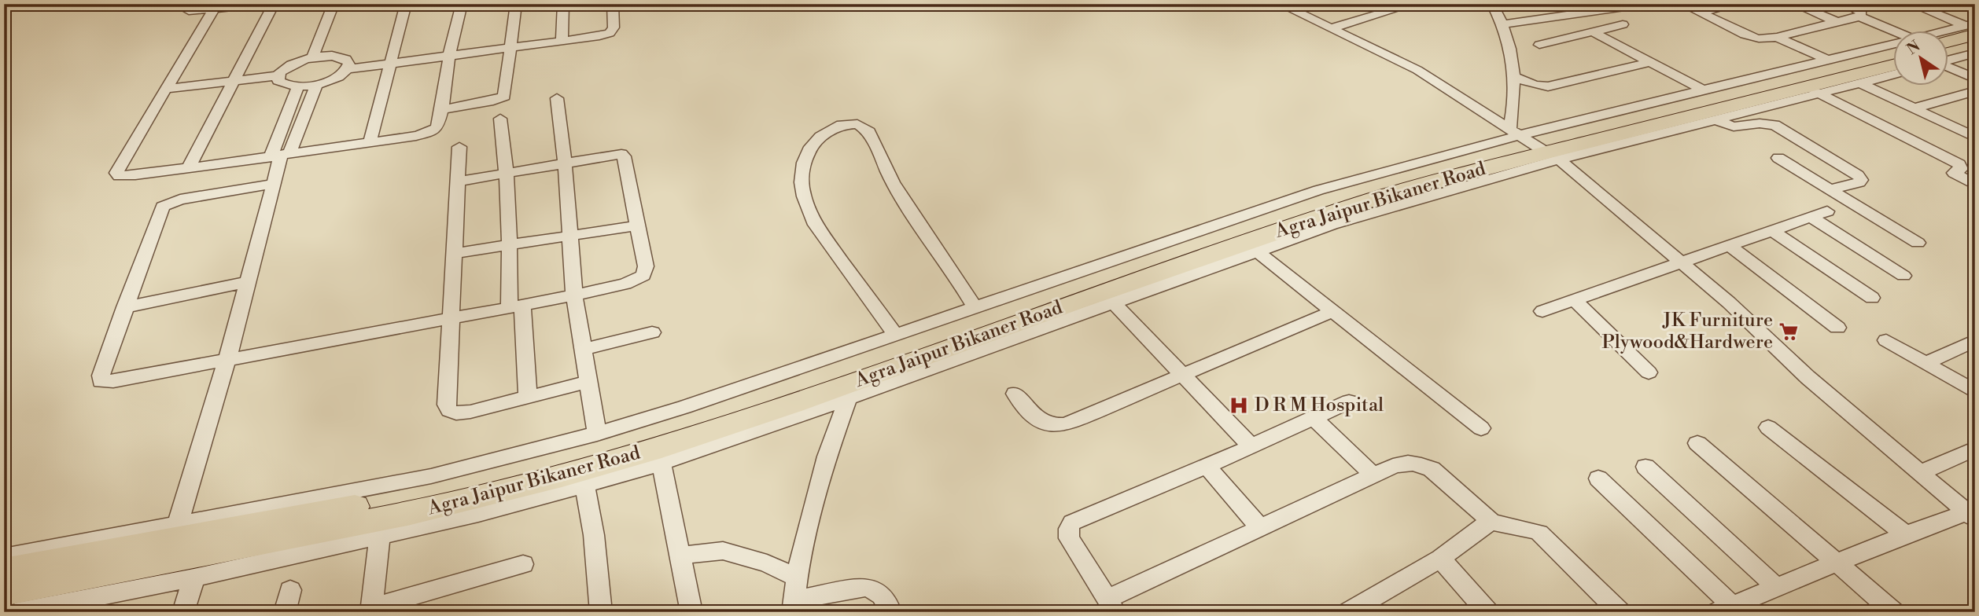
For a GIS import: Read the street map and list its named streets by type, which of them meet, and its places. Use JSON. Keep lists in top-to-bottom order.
{
  "streets": {
    "highway": ["Agra Jaipur Bikaner Road"]
  },
  "places": {
    "supermarket": ["JK Furniture Plywood&Hardwere"],
    "hospital": ["D R M Hospital"]
  },
  "north": "top left"
}
